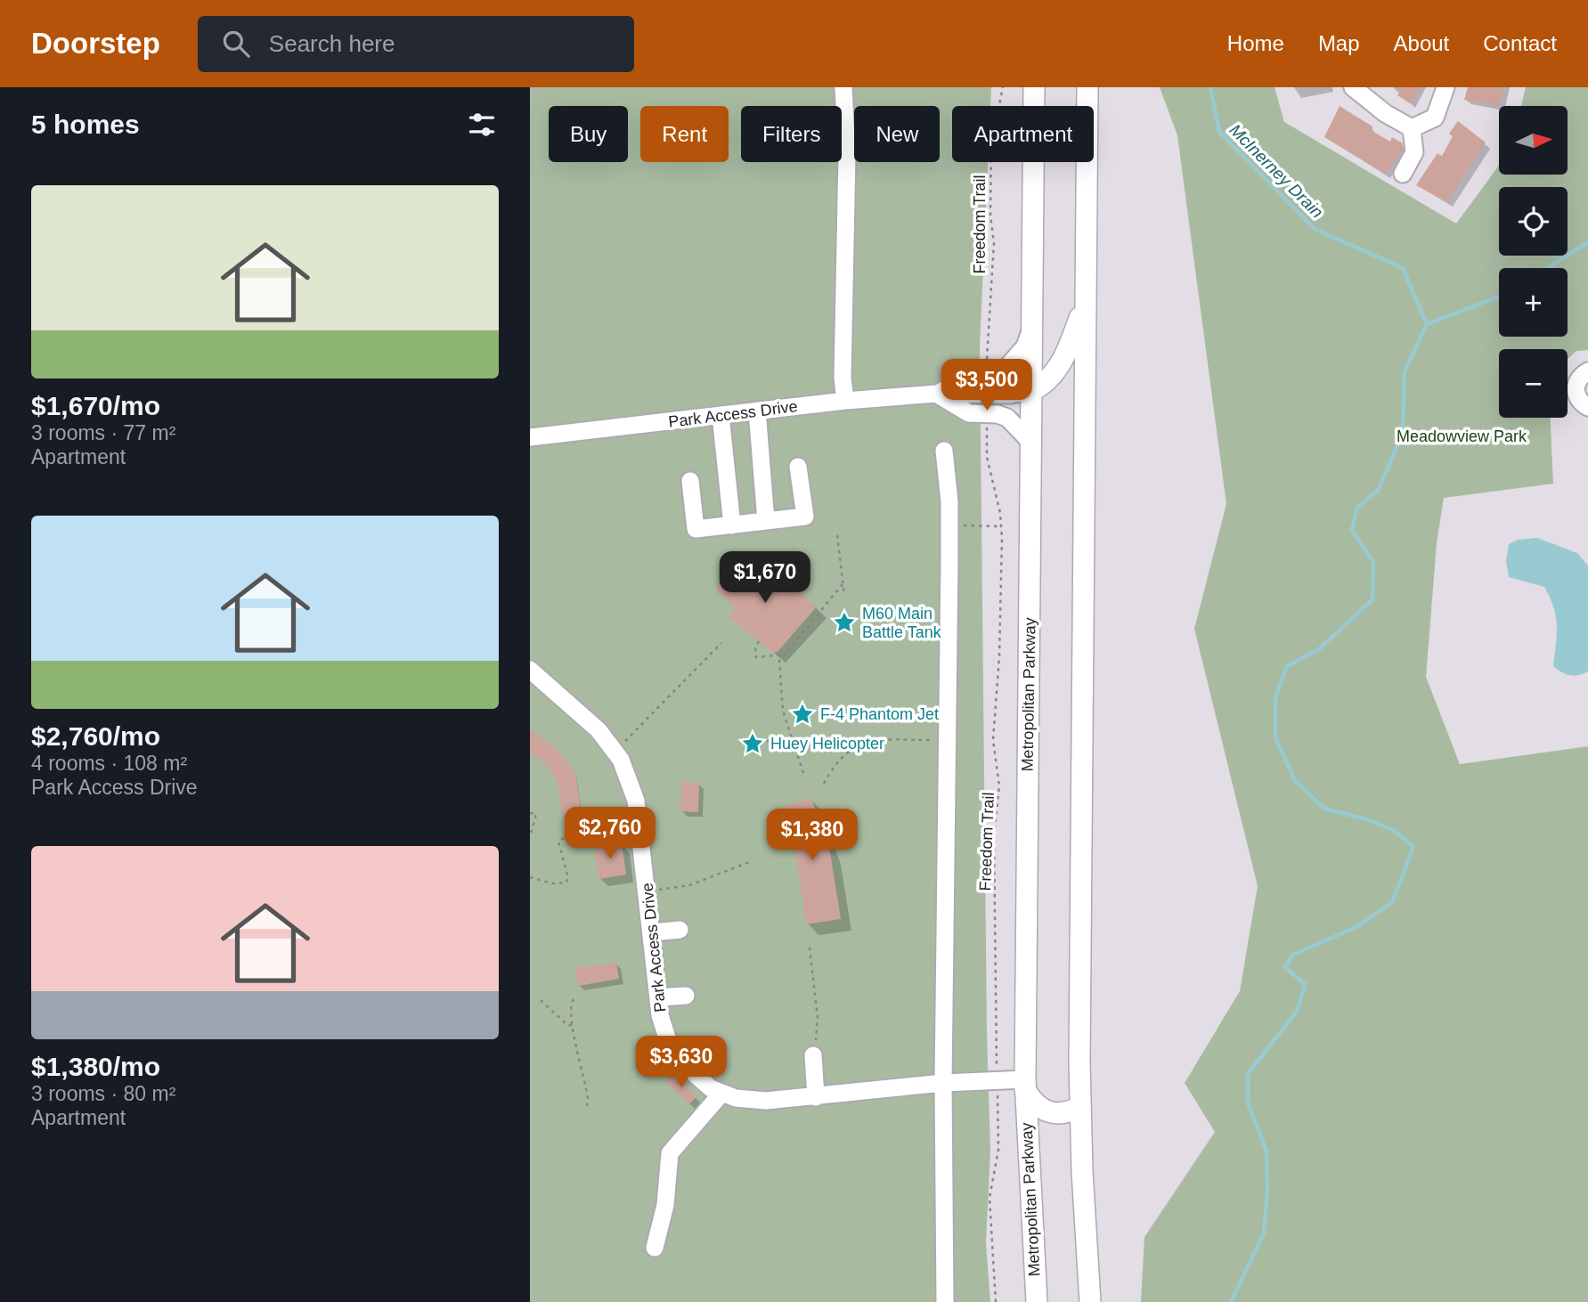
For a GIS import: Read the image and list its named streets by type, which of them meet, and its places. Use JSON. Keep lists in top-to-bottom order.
{
  "streets": {
    "main road": ["Metropolitan Parkway"],
    "street": ["Park Access Drive"],
    "path": ["Freedom Trail"]
  },
  "crossings": [
    ["Park Access Drive", "Metropolitan Parkway"]
  ],
  "water": ["McInerney Drain"],
  "parks": ["Meadowview Park"],
  "places": {
    "place": ["M60 Main Battle Tank", "F-4 Phantom Jet", "Huey Helicopter"]
  },
  "north": "right",
  "page": {
    "header": "Doorstep",
    "search": "Search here",
    "nav": [
      "Home",
      "Map",
      "About",
      "Contact"
    ],
    "heading": "5 homes",
    "map_buttons": ["+", "−"],
    "chip": [
      "Buy",
      "Rent",
      "Filters",
      "New",
      "Apartment"
    ],
    "list": [
      {
        "name": "$1,670/mo",
        "note": "3 rooms · 77 m² · Apartment"
      },
      {
        "name": "$2,760/mo",
        "note": "4 rooms · 108 m² · Park Access Drive"
      },
      {
        "name": "$1,380/mo",
        "note": "3 rooms · 80 m² · Apartment"
      }
    ],
    "price": [
      "$3,500",
      "$1,670",
      "$2,760",
      "$1,380",
      "$3,630"
    ]
  }
}
